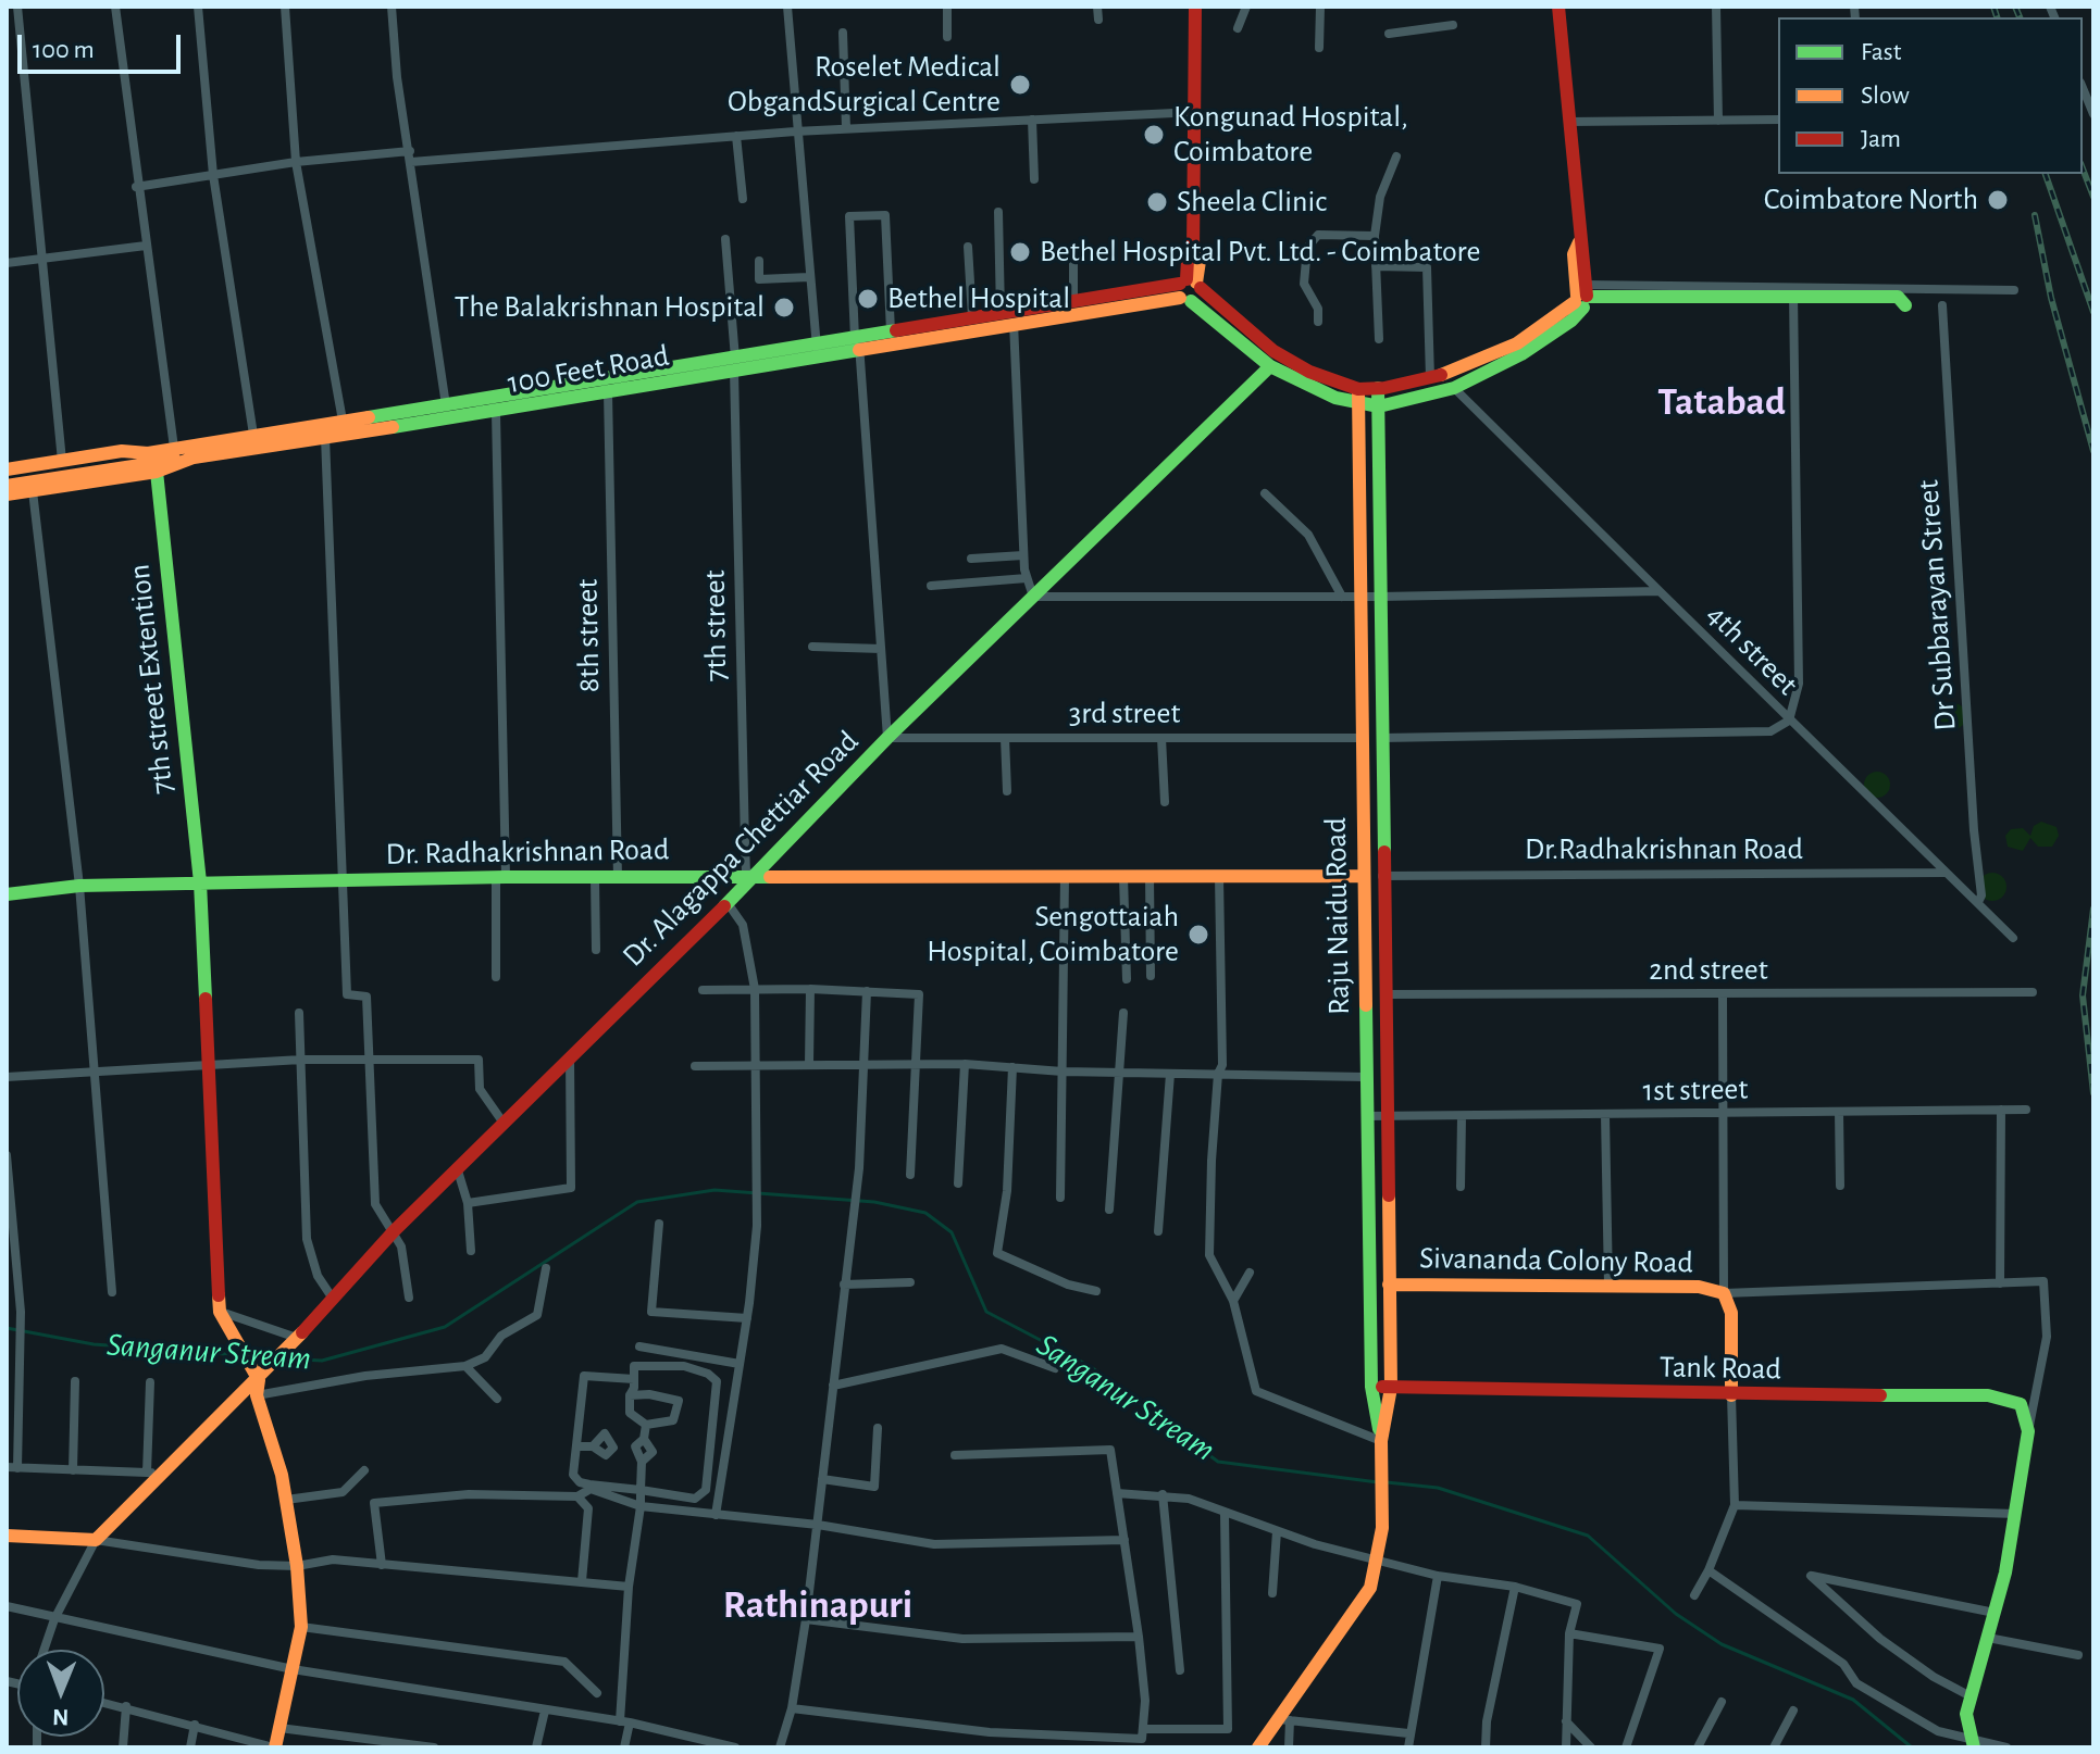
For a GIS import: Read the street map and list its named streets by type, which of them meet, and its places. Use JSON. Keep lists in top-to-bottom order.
{
  "streets": {
    "main road": [
      "100 Feet Road",
      "7th street Extention",
      "Dr. Alagappa Chettiar Road",
      "Dr. Radhakrishnan Road",
      "Raju Naidu Road",
      "Sivananda Colony Road",
      "Tank Road"
    ],
    "street": [
      "Dr Subbarayan Street",
      "7th street",
      "8th street",
      "4th street",
      "3rd street",
      "Dr.Radhakrishnan Road",
      "2nd street",
      "1st street"
    ]
  },
  "crossings": [
    ["100 Feet Road", "7th street"],
    ["100 Feet Road", "8th street"],
    ["100 Feet Road", "7th street Extention"],
    ["Dr Subbarayan Street", "4th street"],
    ["7th street", "Dr. Alagappa Chettiar Road"],
    ["7th street", "Dr. Radhakrishnan Road"],
    ["8th street", "Dr. Radhakrishnan Road"],
    ["4th street", "Dr.Radhakrishnan Road"],
    ["7th street Extention", "Dr. Radhakrishnan Road"],
    ["3rd street", "Dr. Alagappa Chettiar Road"],
    ["3rd street", "Raju Naidu Road"],
    ["Dr. Alagappa Chettiar Road", "Dr. Radhakrishnan Road"],
    ["Dr.Radhakrishnan Road", "Raju Naidu Road"],
    ["Dr. Radhakrishnan Road", "Raju Naidu Road"],
    ["Raju Naidu Road", "2nd street"],
    ["Raju Naidu Road", "1st street"],
    ["Raju Naidu Road", "Sivananda Colony Road"],
    ["Raju Naidu Road", "Tank Road"],
    ["Sivananda Colony Road", "Tank Road"]
  ],
  "districts": ["Tatabad", "Rathinapuri"],
  "water": ["Sanganur Stream"],
  "places": [
    "Roselet Medical ObgandSurgical Centre",
    "Kongunad Hospital, Coimbatore",
    "Coimbatore North",
    "Sheela Clinic",
    "Bethel Hospital Pvt. Ltd. - Coimbatore",
    "Bethel Hospital",
    "The Balakrishnan Hospital",
    "Sengottaiah Hospital, Coimbatore"
  ],
  "legend": ["Fast", "Slow", "Jam"],
  "scale_bar": "100 m",
  "north": "bottom"
}
